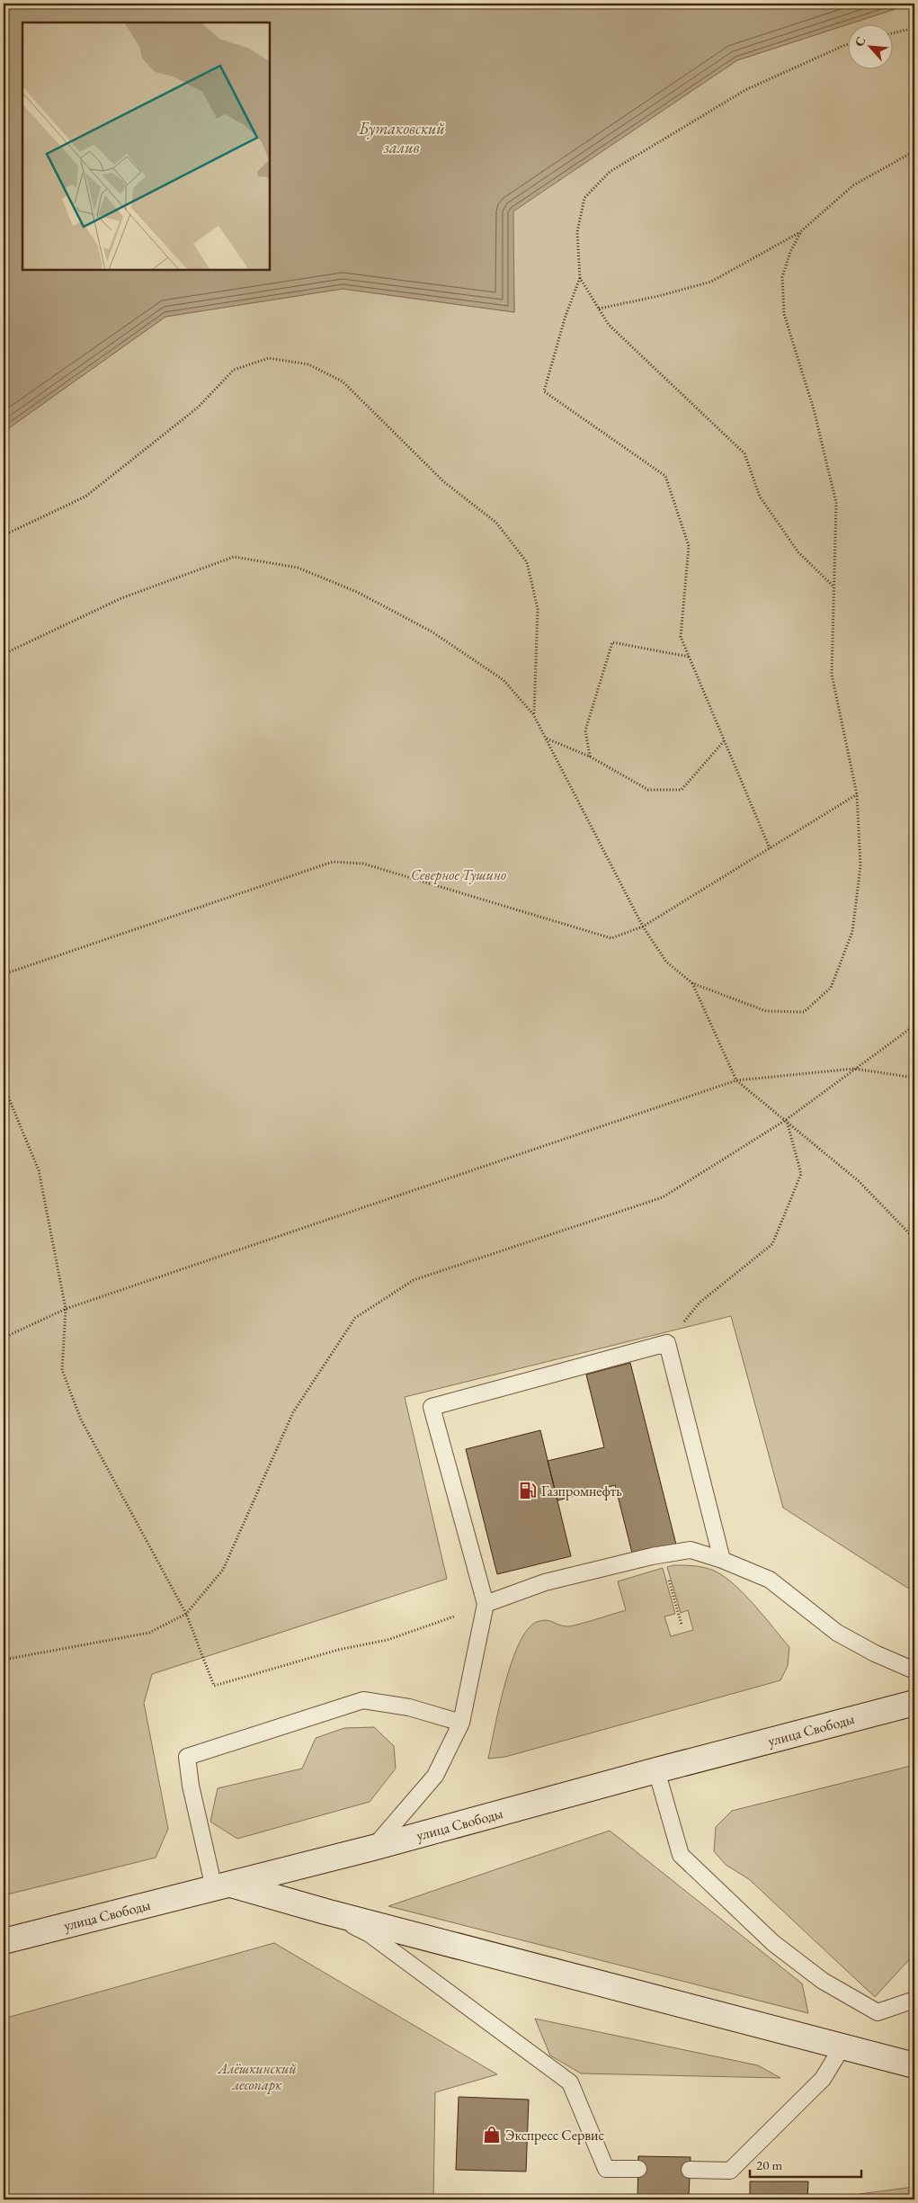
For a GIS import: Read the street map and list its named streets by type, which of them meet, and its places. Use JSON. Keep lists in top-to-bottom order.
{
  "streets": {
    "main road": ["улица Свободы"]
  },
  "water": ["Бутаковский залив"],
  "parks": ["Северное Тушино", "Алёшкинский лесопарк"],
  "places": {
    "fuel station": ["Газпромнефть"],
    "shop": ["Экспресс Сервис"]
  },
  "scale_bar": "20 m",
  "north": "top left"
}
